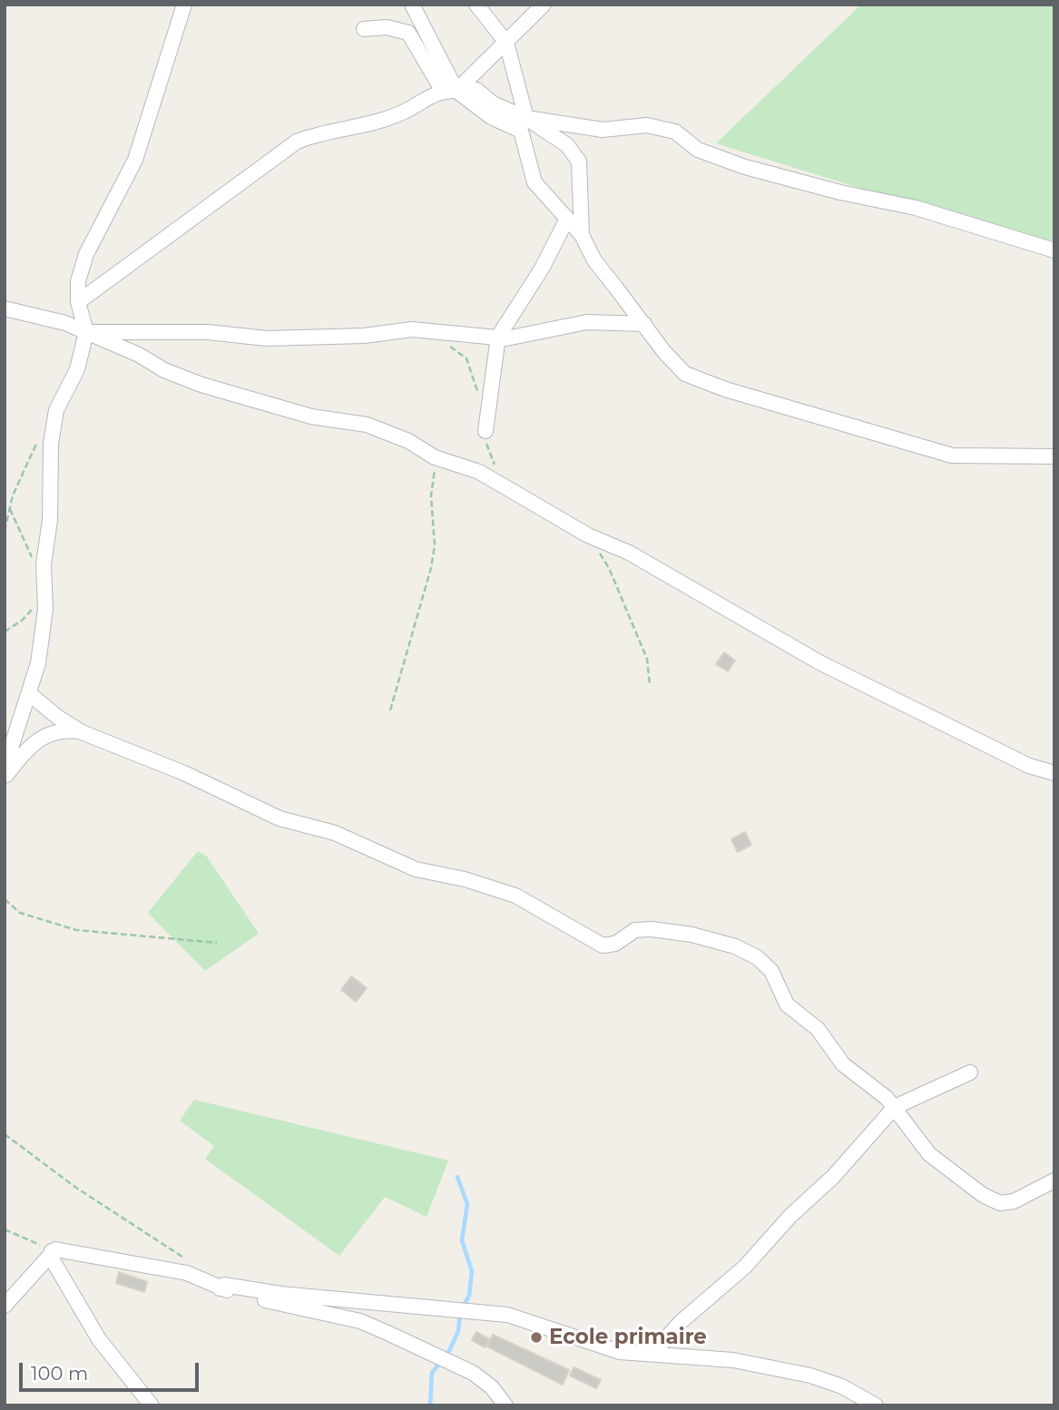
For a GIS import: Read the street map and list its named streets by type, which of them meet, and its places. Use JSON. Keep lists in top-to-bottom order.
{
  "places": ["Ecole primaire"],
  "scale_bar": "100 m"
}
